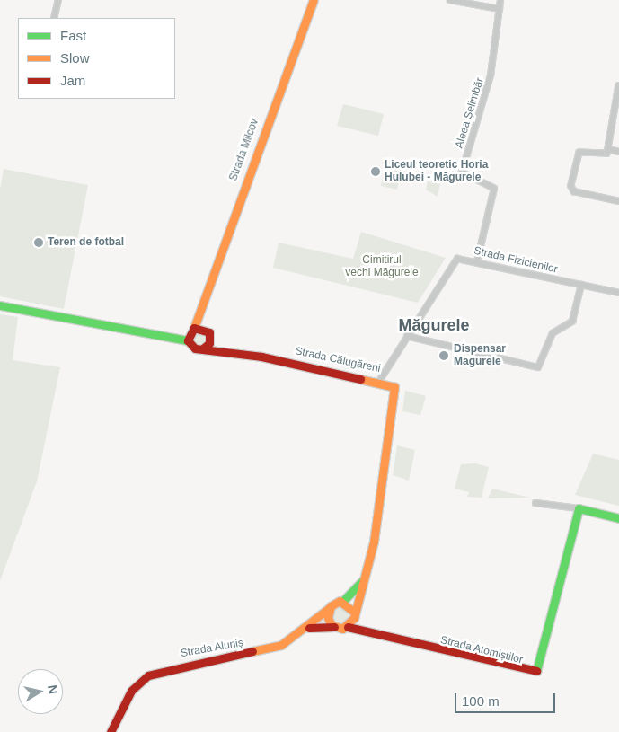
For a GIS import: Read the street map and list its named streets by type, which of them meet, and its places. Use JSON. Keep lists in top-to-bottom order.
{
  "streets": {
    "main road": [
      "Strada Milcov",
      "Strada Călugăreni",
      "Strada Aluniș",
      "Strada Atomiștilor"
    ],
    "street": ["Aleea Șelimbăr", "Strada Fizicienilor"]
  },
  "crossings": [
    ["Aleea Șelimbăr", "Strada Fizicienilor"],
    ["Strada Milcov", "Strada Călugăreni"],
    ["Strada Fizicienilor", "Strada Călugăreni"],
    ["Strada Aluniș", "Strada Atomiștilor"]
  ],
  "districts": ["Măgurele"],
  "parks": ["Cimitirul vechi Măgurele"],
  "places": ["Liceul teoretic Horia Hulubei - Măgurele", "Teren de fotbal", "Dispensar Magurele"],
  "legend": ["Fast", "Slow", "Jam"],
  "scale_bar": "100 m",
  "north": "right"
}
